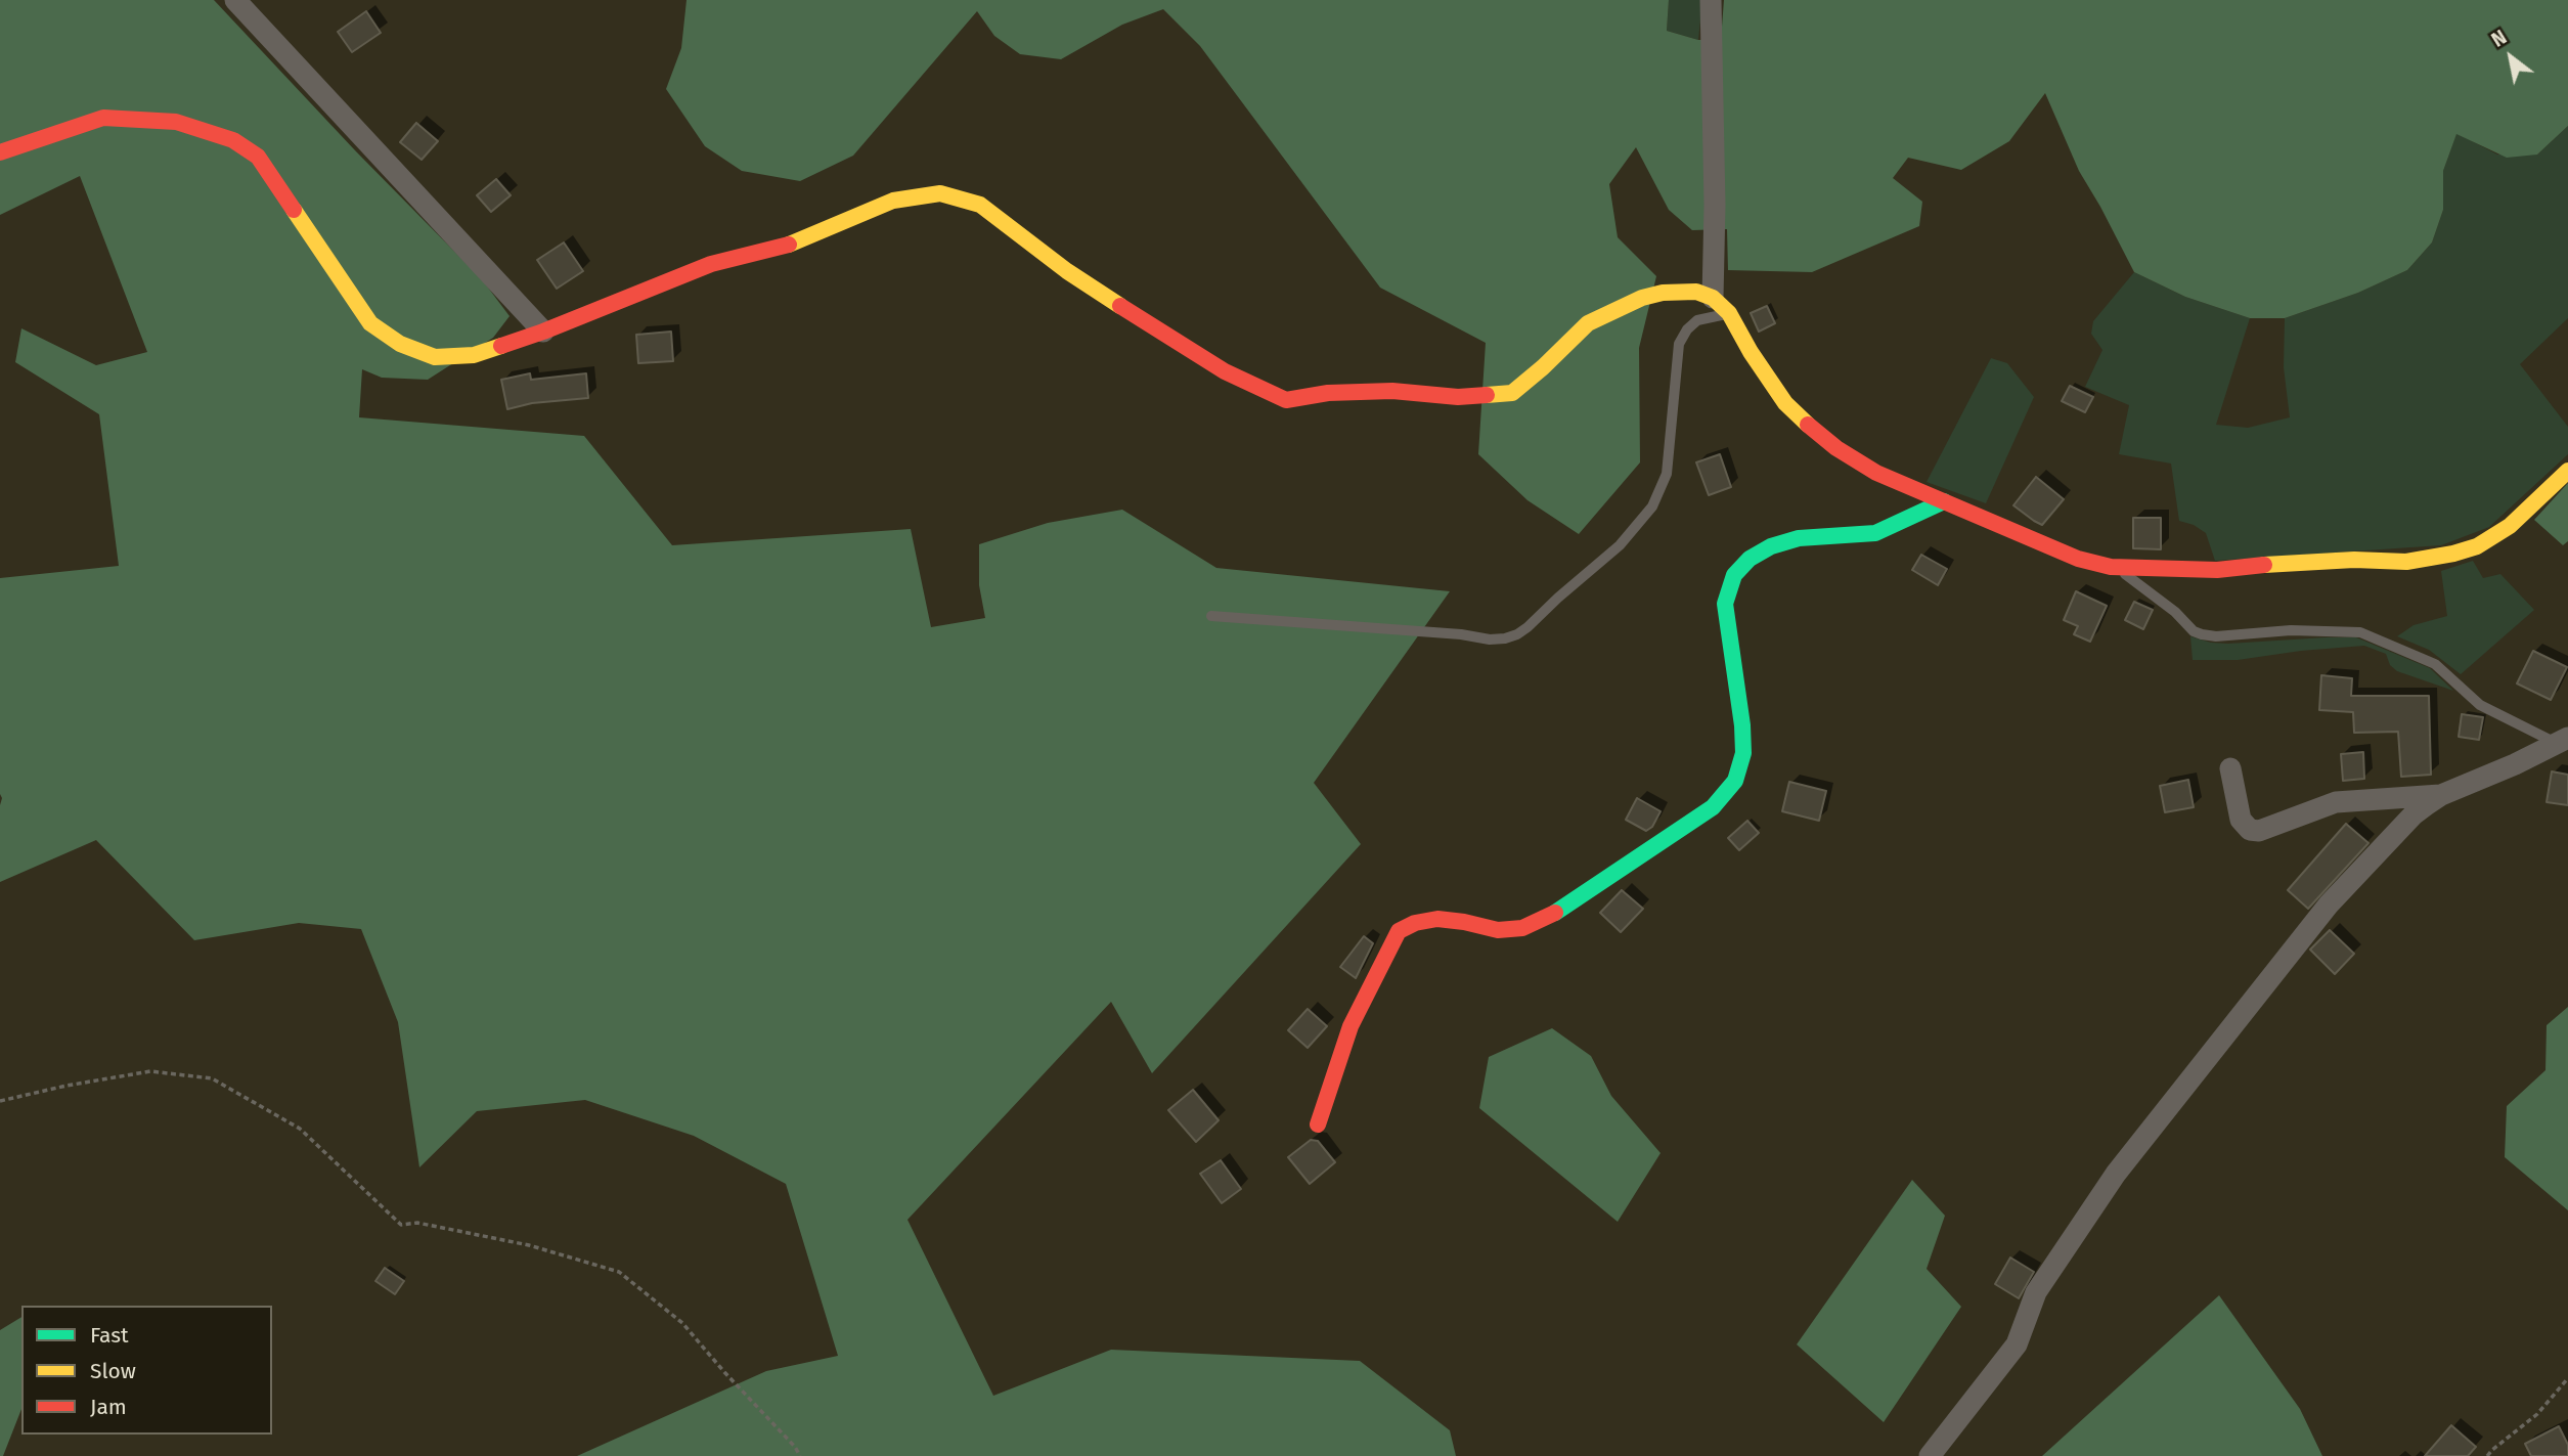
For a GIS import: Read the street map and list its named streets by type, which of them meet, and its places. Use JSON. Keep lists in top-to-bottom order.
{
  "legend": ["Fast", "Slow", "Jam"],
  "north": "top left"
}
